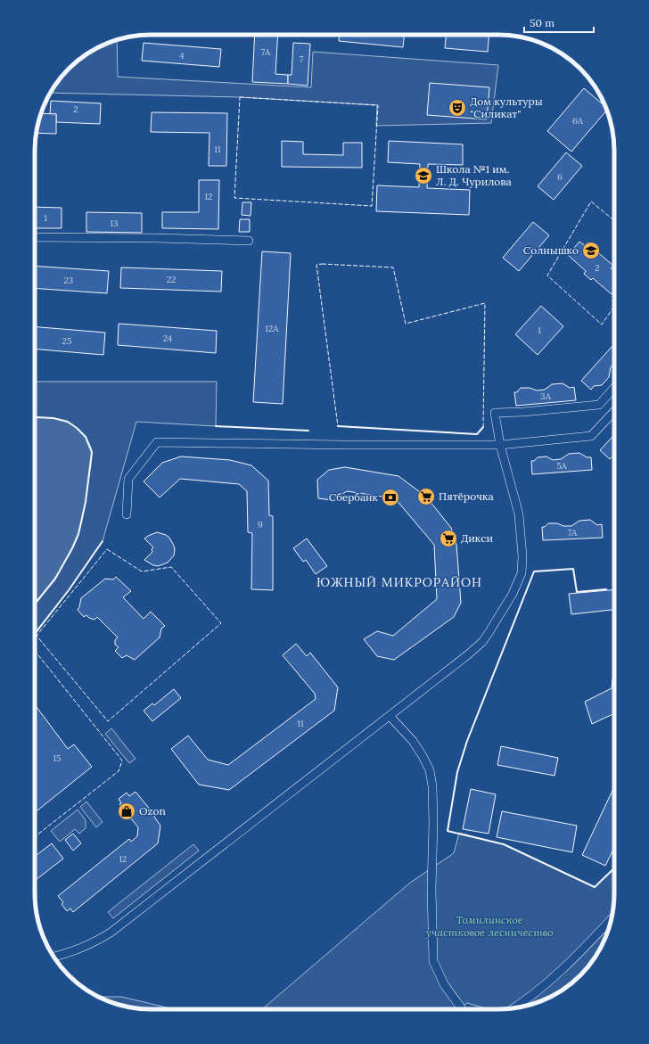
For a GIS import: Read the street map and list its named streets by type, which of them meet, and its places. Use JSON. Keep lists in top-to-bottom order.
{
  "districts": ["ЮЖНЫЙ МИКРОРАЙОН"],
  "parks": ["Томилинское участковое лесничество"],
  "places": {
    "theatre": ["Дом культуры \"Силикат\""],
    "school or university": ["Школа №1 им. Л. Д. Чурилова", "Солнышко"],
    "supermarket": ["Пятёрочка", "Дикси"],
    "bank": ["Сбербанк"],
    "shop": ["Ozon"]
  },
  "house_numbers": [
    "7А",
    "4",
    "7",
    "2",
    "6А",
    "11",
    "6",
    "12",
    "1",
    "13",
    "2",
    "22",
    "23",
    "12А",
    "1",
    "24",
    "25",
    "3А",
    "5А",
    "9",
    "7А",
    "11",
    "15",
    "12"
  ],
  "scale_bar": "50 m"
}
